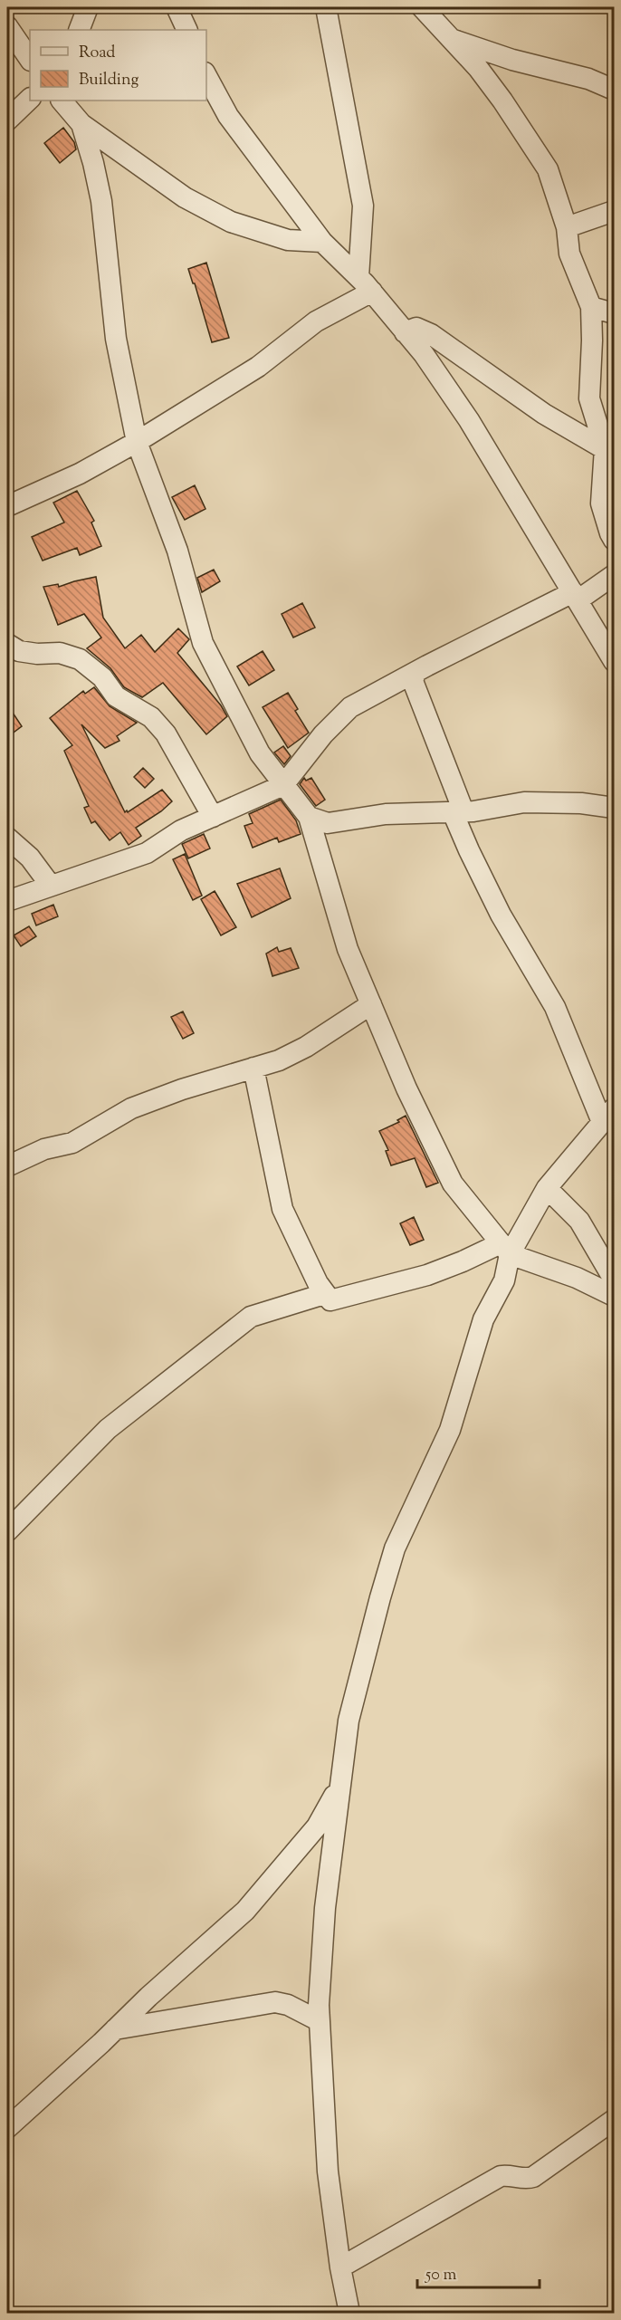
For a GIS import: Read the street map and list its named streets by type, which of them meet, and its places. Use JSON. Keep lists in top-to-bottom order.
{
  "legend": ["Road", "Building"],
  "scale_bar": "50 m"
}
